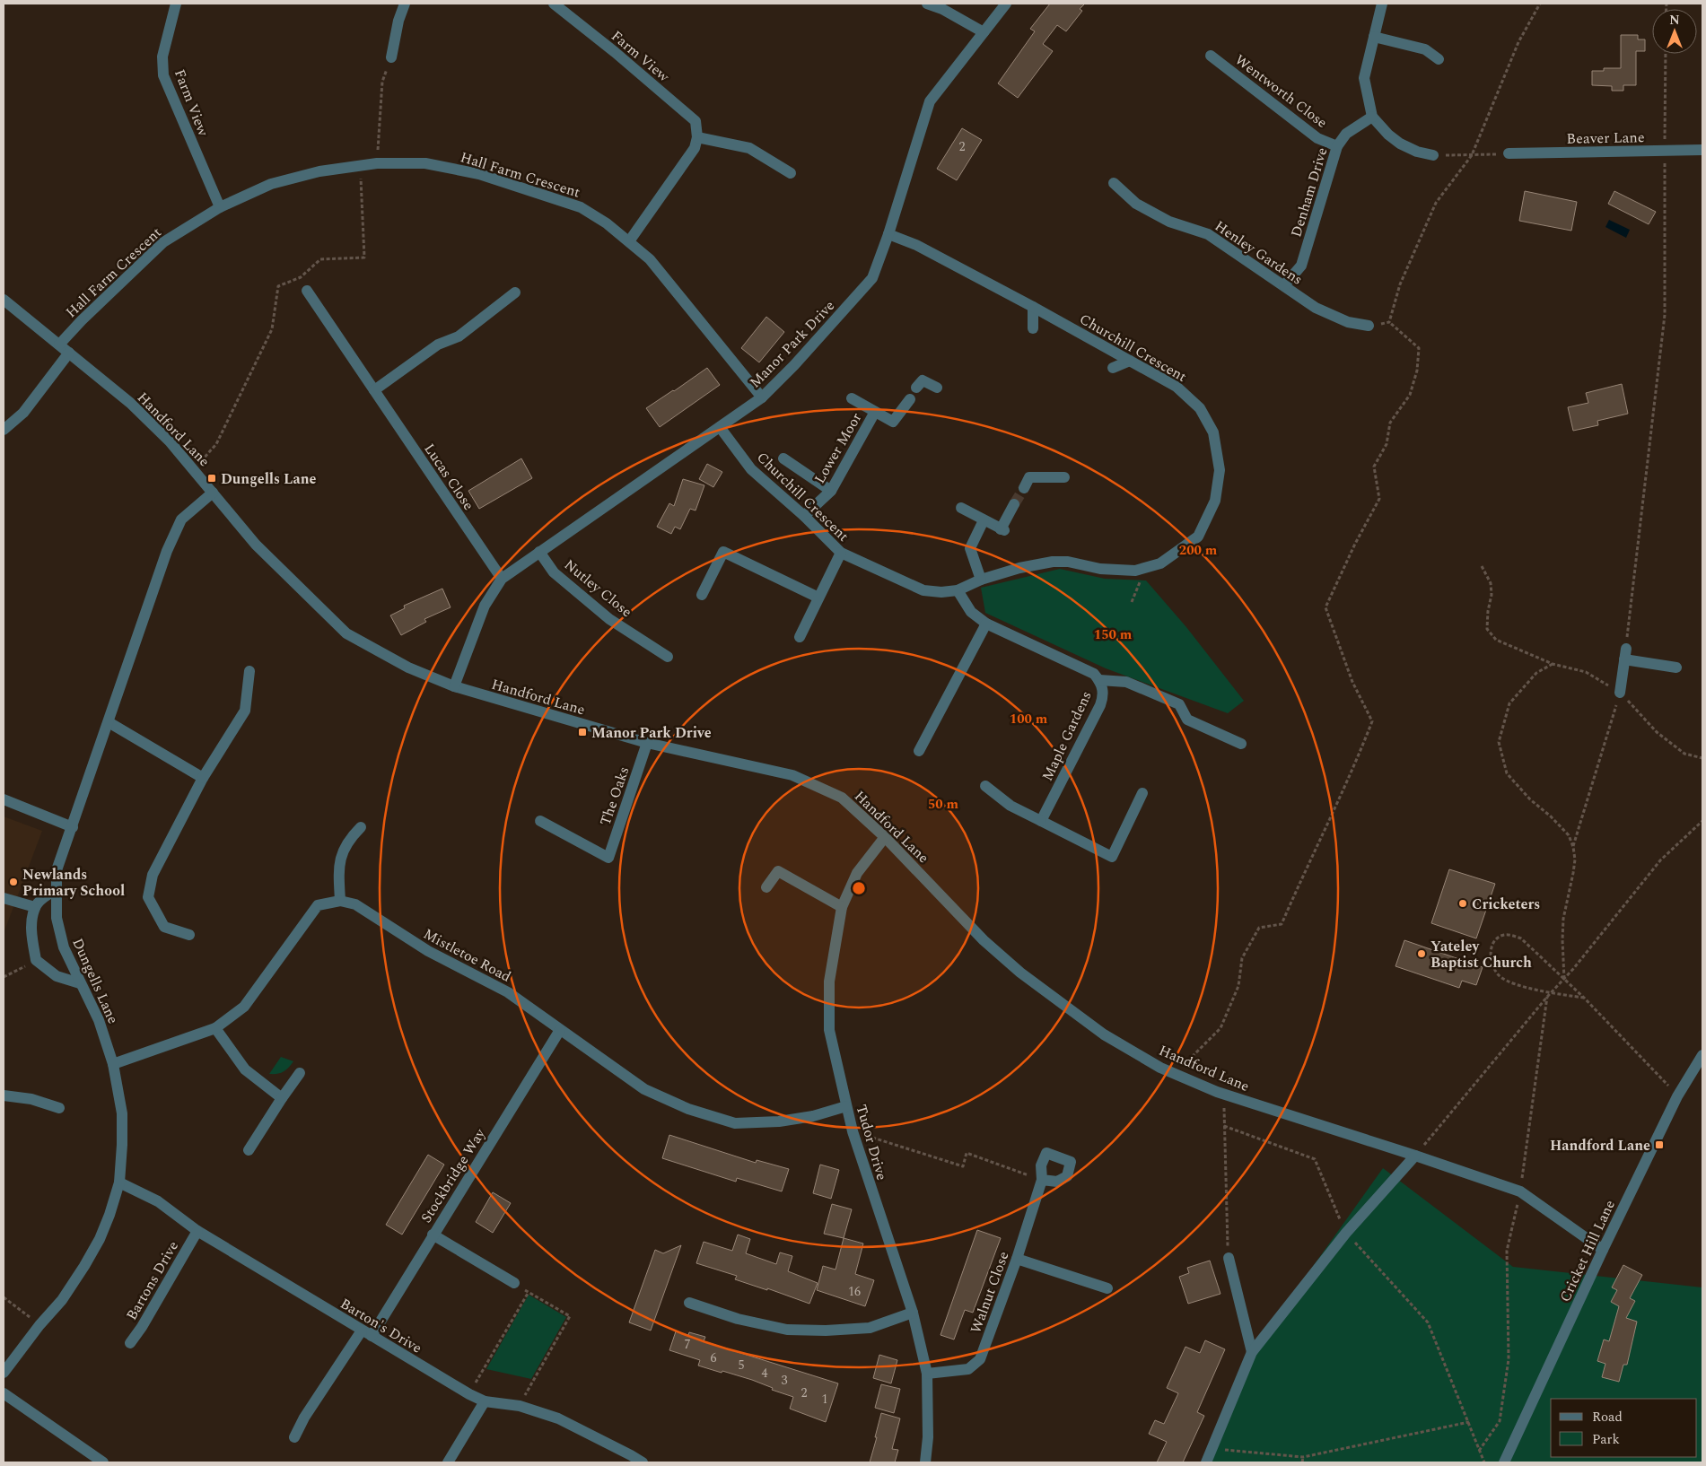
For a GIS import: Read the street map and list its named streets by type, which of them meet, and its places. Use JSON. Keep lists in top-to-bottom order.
{
  "streets": {
    "street": [
      "Farm View",
      "Wentworth Close",
      "Beaver Lane",
      "Hall Farm Crescent",
      "Denham Drive",
      "Henley Gardens",
      "Manor Park Drive",
      "Churchill Crescent",
      "Handford Lane",
      "Lower Moor",
      "Lucas Close",
      "Nutley Close",
      "Maple Gardens",
      "The Oaks",
      "Mistletoe Road",
      "Dungells Lane",
      "Tudor Drive",
      "Stockbridge Way",
      "Cricket Hill Lane",
      "Bartons Drive",
      "Walnut Close",
      "Barton's Drive"
    ]
  },
  "crossings": [
    ["Farm View", "Hall Farm Crescent"],
    ["Wentworth Close", "Denham Drive"],
    ["Hall Farm Crescent", "Manor Park Drive"],
    ["Hall Farm Crescent", "Handford Lane"],
    ["Denham Drive", "Henley Gardens"],
    ["Manor Park Drive", "Churchill Crescent"],
    ["Manor Park Drive", "Handford Lane"],
    ["Manor Park Drive", "Lucas Close"],
    ["Manor Park Drive", "Nutley Close"],
    ["Churchill Crescent", "Lower Moor"],
    ["Churchill Crescent", "Maple Gardens"],
    ["Handford Lane", "The Oaks"],
    ["Handford Lane", "Dungells Lane"],
    ["Handford Lane", "Tudor Drive"],
    ["Handford Lane", "Cricket Hill Lane"],
    ["Mistletoe Road", "Tudor Drive"],
    ["Mistletoe Road", "Stockbridge Way"],
    ["Dungells Lane", "Barton's Drive"],
    ["Tudor Drive", "Walnut Close"],
    ["Stockbridge Way", "Barton's Drive"],
    ["Bartons Drive", "Barton's Drive"]
  ],
  "places": {
    "transit": ["Dungells Lane", "Manor Park Drive", "Handford Lane"],
    "other": ["Newlands Primary School", "Cricketers", "Yateley Baptist Church"]
  },
  "house_numbers": [
    "2",
    "16",
    "7",
    "6",
    "5",
    "4",
    "3",
    "2",
    "1"
  ],
  "legend": ["Road", "Park"],
  "north": "top",
  "rings": [
    "200 m",
    "150 m",
    "100 m",
    "50 m"
  ]
}
